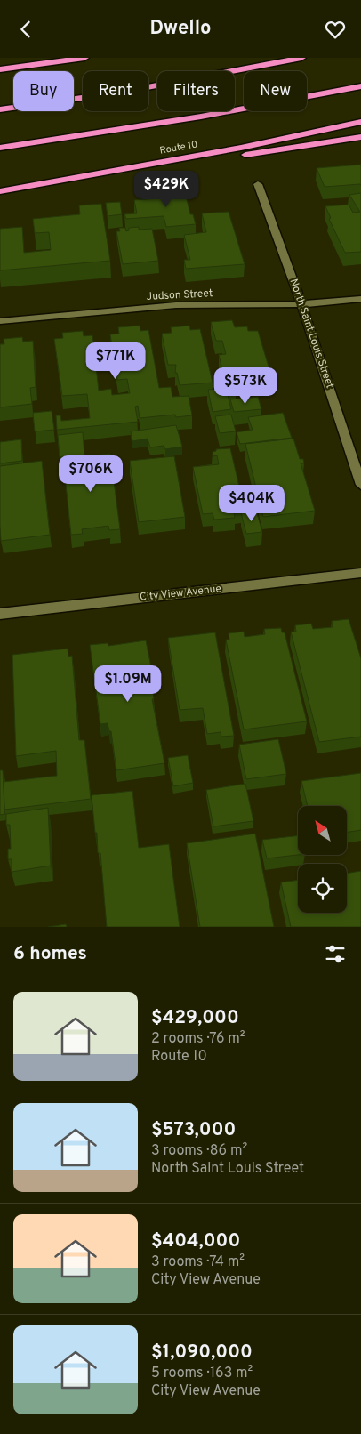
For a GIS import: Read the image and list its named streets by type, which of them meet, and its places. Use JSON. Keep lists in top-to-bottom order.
{
  "streets": {
    "highway": ["Route 10"],
    "street": ["Judson Street", "North Saint Louis Street", "City View Avenue"]
  },
  "crossings": [
    ["Judson Street", "North Saint Louis Street"]
  ],
  "north": "top left",
  "page": {
    "header": "Dwello",
    "chip": [
      "Buy",
      "Rent",
      "Filters",
      "New"
    ],
    "price": [
      "$429K",
      "$771K",
      "$573K",
      "$706K",
      "$404K",
      "$1.09M"
    ],
    "heading": "6 homes",
    "list": [
      {
        "name": "$429,000",
        "note": "2 rooms · 76 m² · Route 10"
      },
      {
        "name": "$573,000",
        "note": "3 rooms · 86 m² · North Saint Louis Street"
      },
      {
        "name": "$404,000",
        "note": "3 rooms · 74 m² · City View Avenue"
      },
      {
        "name": "$1,090,000",
        "note": "5 rooms · 163 m² · City View Avenue"
      }
    ]
  }
}
